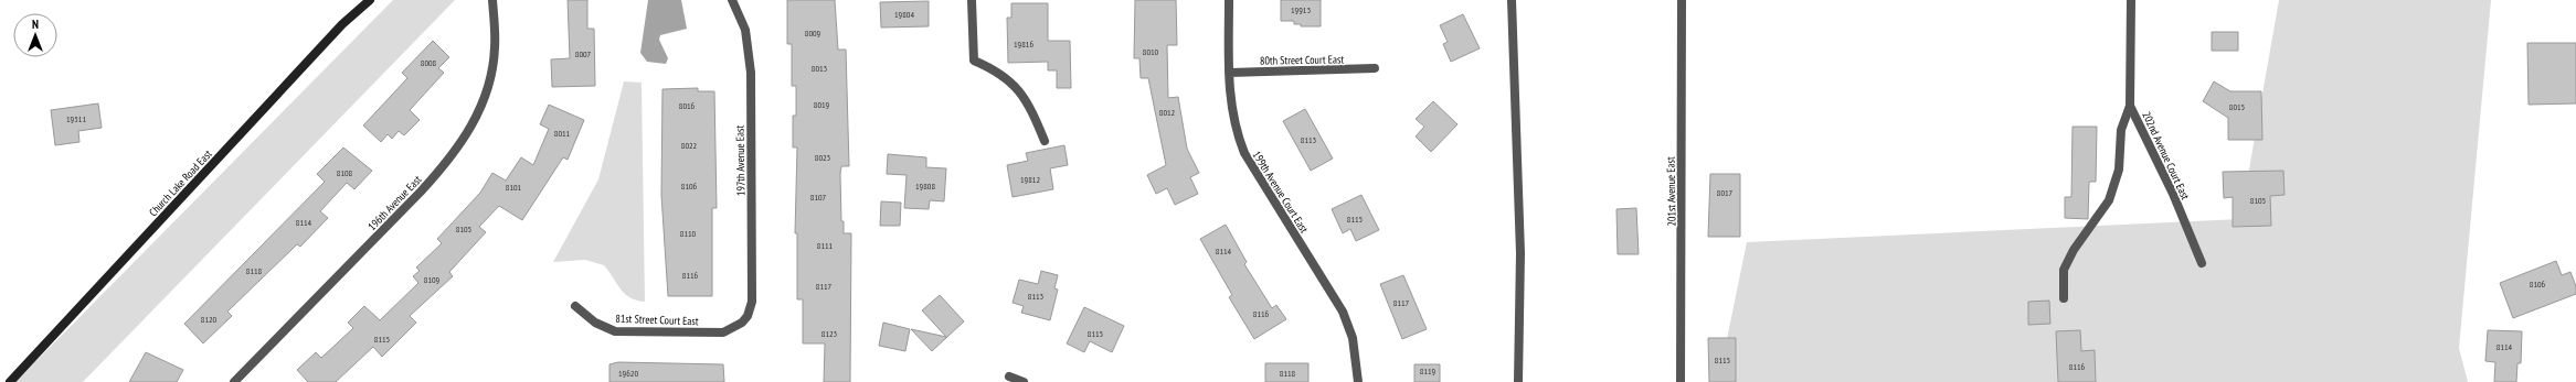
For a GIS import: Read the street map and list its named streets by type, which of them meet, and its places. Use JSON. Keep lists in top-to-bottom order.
{
  "streets": {
    "street": [
      "80th Street Court East",
      "202nd Avenue Court East",
      "197th Avenue East",
      "Church Lake Road East",
      "199th Avenue Court East",
      "201st Avenue East",
      "196th Avenue East",
      "81st Street Court East"
    ]
  },
  "crossings": [
    ["80th Street Court East", "199th Avenue Court East"],
    ["197th Avenue East", "81st Street Court East"]
  ],
  "house_numbers": [
    "19913",
    "19804",
    "8009",
    "19816",
    "8010",
    "8007",
    "8008",
    "8013",
    "8019",
    "8016",
    "8015",
    "8012",
    "19511",
    "8011",
    "8113",
    "8022",
    "8023",
    "8108",
    "19812",
    "8106",
    "19808",
    "8101",
    "8017",
    "8107",
    "8105",
    "8115",
    "8114",
    "8105",
    "8110",
    "8111",
    "8114",
    "8118",
    "8116",
    "8109",
    "8106",
    "8117",
    "8113",
    "8117",
    "8116",
    "8120",
    "8123",
    "8115",
    "8115",
    "8114",
    "8115",
    "8116",
    "8119",
    "19620",
    "8118"
  ],
  "north": "top"
}
